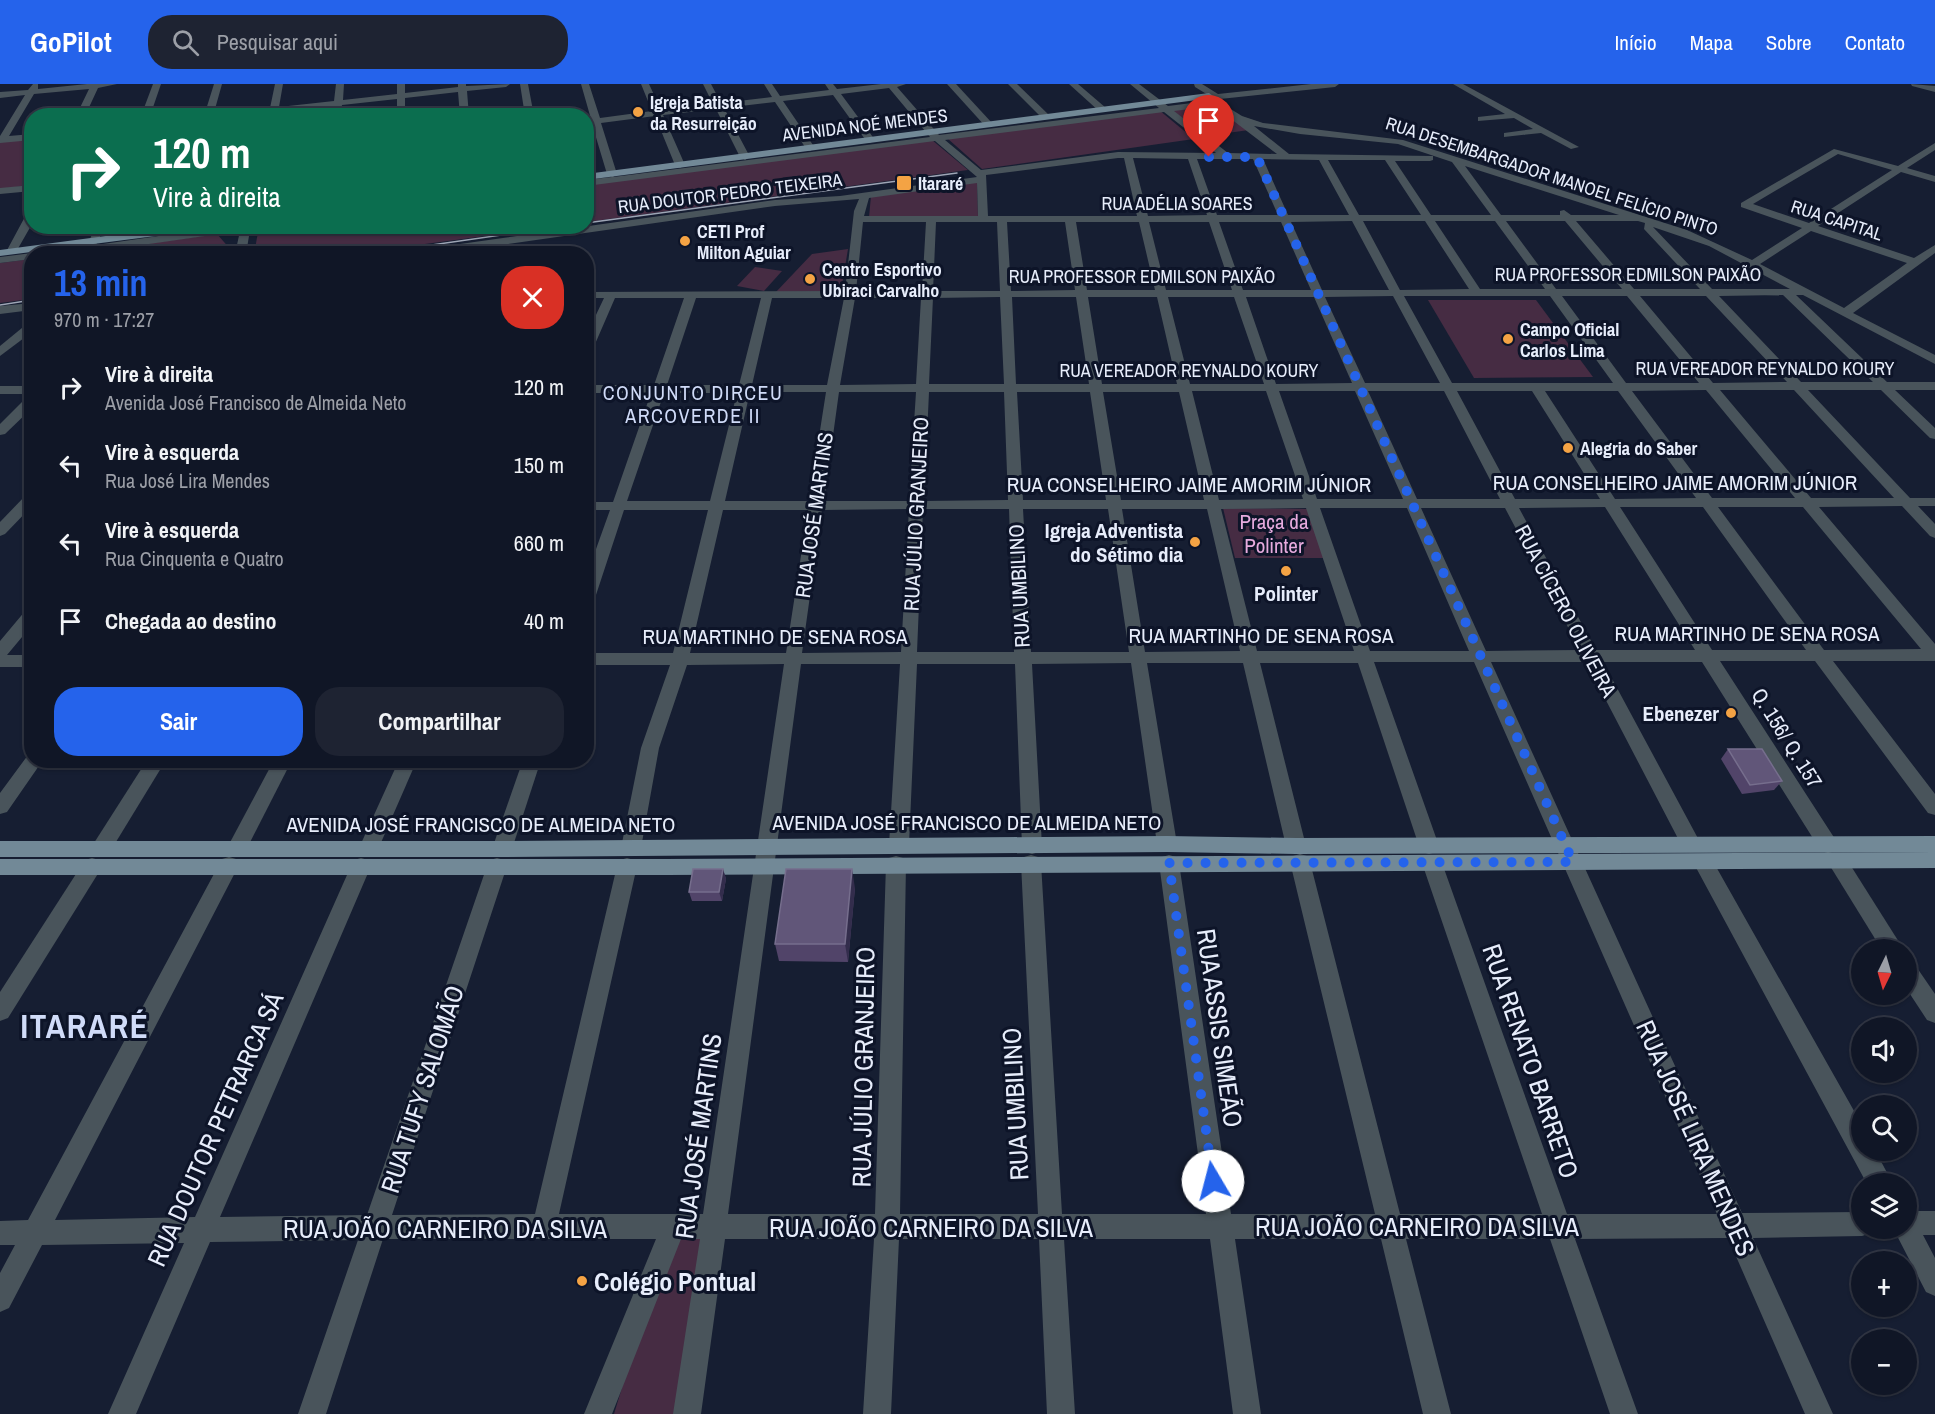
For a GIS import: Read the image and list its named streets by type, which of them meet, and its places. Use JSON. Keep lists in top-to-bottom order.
{
  "streets": {
    "main road": ["AVENIDA NOÉ MENDES", "AVENIDA JOSÉ FRANCISCO DE ALMEIDA NETO"],
    "street": [
      "RUA DESEMBARGADOR MANOEL FELÍCIO PINTO",
      "RUA DOUTOR PEDRO TEIXEIRA",
      "RUA ADÉLIA SOARES",
      "RUA CAPITAL",
      "RUA PROFESSOR EDMILSON PAIXÃO",
      "RUA VEREADOR REYNALDO KOURY",
      "RUA CONSELHEIRO JAIME AMORIM JÚNIOR",
      "RUA JÚLIO GRANJEIRO",
      "RUA JOSÉ MARTINS",
      "RUA UMBILINO",
      "RUA CÍCERO OLIVEIRA",
      "RUA MARTINHO DE SENA ROSA",
      "Q. 156/ Q. 157",
      "RUA ASSIS SIMEÃO",
      "RUA RENATO BARRETO",
      "RUA TUFY SALOMÃO",
      "RUA DOUTOR PETRARCA SÁ",
      "RUA JOSÉ LIRA MENDES",
      "RUA JOÃO CARNEIRO DA SILVA"
    ]
  },
  "crossings": [
    ["RUA DESEMBARGADOR MANOEL FELÍCIO PINTO", "RUA DOUTOR PEDRO TEIXEIRA"],
    ["RUA DESEMBARGADOR MANOEL FELÍCIO PINTO", "RUA ADÉLIA SOARES"],
    ["RUA DESEMBARGADOR MANOEL FELÍCIO PINTO", "RUA PROFESSOR EDMILSON PAIXÃO"],
    ["RUA DOUTOR PEDRO TEIXEIRA", "RUA JOSÉ MARTINS"],
    ["RUA DOUTOR PEDRO TEIXEIRA", "RUA CÍCERO OLIVEIRA"],
    ["RUA DOUTOR PEDRO TEIXEIRA", "RUA RENATO BARRETO"],
    ["RUA DOUTOR PEDRO TEIXEIRA", "RUA JOSÉ LIRA MENDES"],
    ["RUA ADÉLIA SOARES", "RUA JÚLIO GRANJEIRO"],
    ["RUA ADÉLIA SOARES", "RUA JOSÉ MARTINS"],
    ["RUA ADÉLIA SOARES", "RUA UMBILINO"],
    ["RUA ADÉLIA SOARES", "RUA CÍCERO OLIVEIRA"],
    ["RUA ADÉLIA SOARES", "RUA ASSIS SIMEÃO"],
    ["RUA ADÉLIA SOARES", "RUA RENATO BARRETO"],
    ["RUA ADÉLIA SOARES", "RUA JOSÉ LIRA MENDES"],
    ["RUA PROFESSOR EDMILSON PAIXÃO", "RUA JÚLIO GRANJEIRO"],
    ["RUA PROFESSOR EDMILSON PAIXÃO", "RUA JOSÉ MARTINS"],
    ["RUA PROFESSOR EDMILSON PAIXÃO", "RUA UMBILINO"],
    ["RUA PROFESSOR EDMILSON PAIXÃO", "RUA CÍCERO OLIVEIRA"],
    ["RUA PROFESSOR EDMILSON PAIXÃO", "RUA ASSIS SIMEÃO"],
    ["RUA PROFESSOR EDMILSON PAIXÃO", "RUA RENATO BARRETO"],
    ["RUA PROFESSOR EDMILSON PAIXÃO", "RUA JOSÉ LIRA MENDES"],
    ["RUA VEREADOR REYNALDO KOURY", "RUA JÚLIO GRANJEIRO"],
    ["RUA VEREADOR REYNALDO KOURY", "RUA JOSÉ MARTINS"],
    ["RUA VEREADOR REYNALDO KOURY", "RUA UMBILINO"],
    ["RUA VEREADOR REYNALDO KOURY", "RUA CÍCERO OLIVEIRA"],
    ["RUA VEREADOR REYNALDO KOURY", "Q. 156/ Q. 157"],
    ["RUA VEREADOR REYNALDO KOURY", "RUA ASSIS SIMEÃO"],
    ["RUA VEREADOR REYNALDO KOURY", "RUA RENATO BARRETO"],
    ["RUA VEREADOR REYNALDO KOURY", "RUA JOSÉ LIRA MENDES"],
    ["RUA CONSELHEIRO JAIME AMORIM JÚNIOR", "RUA JÚLIO GRANJEIRO"],
    ["RUA CONSELHEIRO JAIME AMORIM JÚNIOR", "RUA JOSÉ MARTINS"],
    ["RUA CONSELHEIRO JAIME AMORIM JÚNIOR", "RUA UMBILINO"],
    ["RUA CONSELHEIRO JAIME AMORIM JÚNIOR", "RUA CÍCERO OLIVEIRA"],
    ["RUA CONSELHEIRO JAIME AMORIM JÚNIOR", "Q. 156/ Q. 157"],
    ["RUA CONSELHEIRO JAIME AMORIM JÚNIOR", "RUA ASSIS SIMEÃO"],
    ["RUA CONSELHEIRO JAIME AMORIM JÚNIOR", "RUA RENATO BARRETO"],
    ["RUA CONSELHEIRO JAIME AMORIM JÚNIOR", "RUA JOSÉ LIRA MENDES"],
    ["RUA JÚLIO GRANJEIRO", "RUA MARTINHO DE SENA ROSA"],
    ["RUA JÚLIO GRANJEIRO", "AVENIDA JOSÉ FRANCISCO DE ALMEIDA NETO"],
    ["RUA JÚLIO GRANJEIRO", "RUA JOÃO CARNEIRO DA SILVA"],
    ["RUA JOSÉ MARTINS", "RUA MARTINHO DE SENA ROSA"],
    ["RUA JOSÉ MARTINS", "AVENIDA JOSÉ FRANCISCO DE ALMEIDA NETO"],
    ["RUA JOSÉ MARTINS", "RUA JOÃO CARNEIRO DA SILVA"],
    ["RUA UMBILINO", "RUA MARTINHO DE SENA ROSA"],
    ["RUA UMBILINO", "AVENIDA JOSÉ FRANCISCO DE ALMEIDA NETO"],
    ["RUA UMBILINO", "RUA JOÃO CARNEIRO DA SILVA"],
    ["RUA CÍCERO OLIVEIRA", "RUA MARTINHO DE SENA ROSA"],
    ["RUA CÍCERO OLIVEIRA", "AVENIDA JOSÉ FRANCISCO DE ALMEIDA NETO"],
    ["RUA MARTINHO DE SENA ROSA", "Q. 156/ Q. 157"],
    ["RUA MARTINHO DE SENA ROSA", "RUA ASSIS SIMEÃO"],
    ["RUA MARTINHO DE SENA ROSA", "RUA RENATO BARRETO"],
    ["RUA MARTINHO DE SENA ROSA", "RUA JOSÉ LIRA MENDES"],
    ["Q. 156/ Q. 157", "AVENIDA JOSÉ FRANCISCO DE ALMEIDA NETO"],
    ["AVENIDA JOSÉ FRANCISCO DE ALMEIDA NETO", "RUA ASSIS SIMEÃO"],
    ["AVENIDA JOSÉ FRANCISCO DE ALMEIDA NETO", "RUA RENATO BARRETO"],
    ["AVENIDA JOSÉ FRANCISCO DE ALMEIDA NETO", "RUA TUFY SALOMÃO"],
    ["AVENIDA JOSÉ FRANCISCO DE ALMEIDA NETO", "RUA DOUTOR PETRARCA SÁ"],
    ["AVENIDA JOSÉ FRANCISCO DE ALMEIDA NETO", "RUA JOSÉ LIRA MENDES"],
    ["RUA ASSIS SIMEÃO", "RUA JOÃO CARNEIRO DA SILVA"],
    ["RUA RENATO BARRETO", "RUA JOÃO CARNEIRO DA SILVA"],
    ["RUA TUFY SALOMÃO", "RUA JOÃO CARNEIRO DA SILVA"],
    ["RUA DOUTOR PETRARCA SÁ", "RUA JOÃO CARNEIRO DA SILVA"],
    ["RUA JOSÉ LIRA MENDES", "RUA JOÃO CARNEIRO DA SILVA"]
  ],
  "districts": ["CONJUNTO DIRCEU ARCOVERDE II", "ITARARÉ"],
  "parks": ["Praça da Polinter"],
  "places": {
    "other": [
      "Igreja Batista da Resurreição",
      "CETI Prof Milton Aguiar",
      "Centro Esportivo Ubiraci Carvalho",
      "Campo Oficial Carlos Lima",
      "Alegria do Saber",
      "Igreja Adventista do Sétimo dia",
      "Polinter",
      "Ebenezer",
      "Colégio Pontual"
    ],
    "transit": ["Itararé"]
  },
  "north": "bottom",
  "page": {
    "header": "GoPilot",
    "search": "Pesquisar aqui",
    "nav": [
      "Início",
      "Mapa",
      "Sobre",
      "Contato"
    ],
    "turn": ["120 m", "Vire à direita"],
    "heading": ["13 min", "970 m · 17:27"],
    "list": [
      {
        "name": "Vire à direita",
        "note": "Avenida José Francisco de Almeida Neto",
        "value": "120 m"
      },
      {
        "name": "Vire à esquerda",
        "note": "Rua José Lira Mendes",
        "value": "150 m"
      },
      {
        "name": "Vire à esquerda",
        "note": "Rua Cinquenta e Quatro",
        "value": "660 m"
      },
      {
        "name": "Chegada ao destino",
        "value": "40 m"
      }
    ],
    "buttons": ["Sair", "Compartilhar"],
    "map_buttons": ["+", "−"]
  }
}
